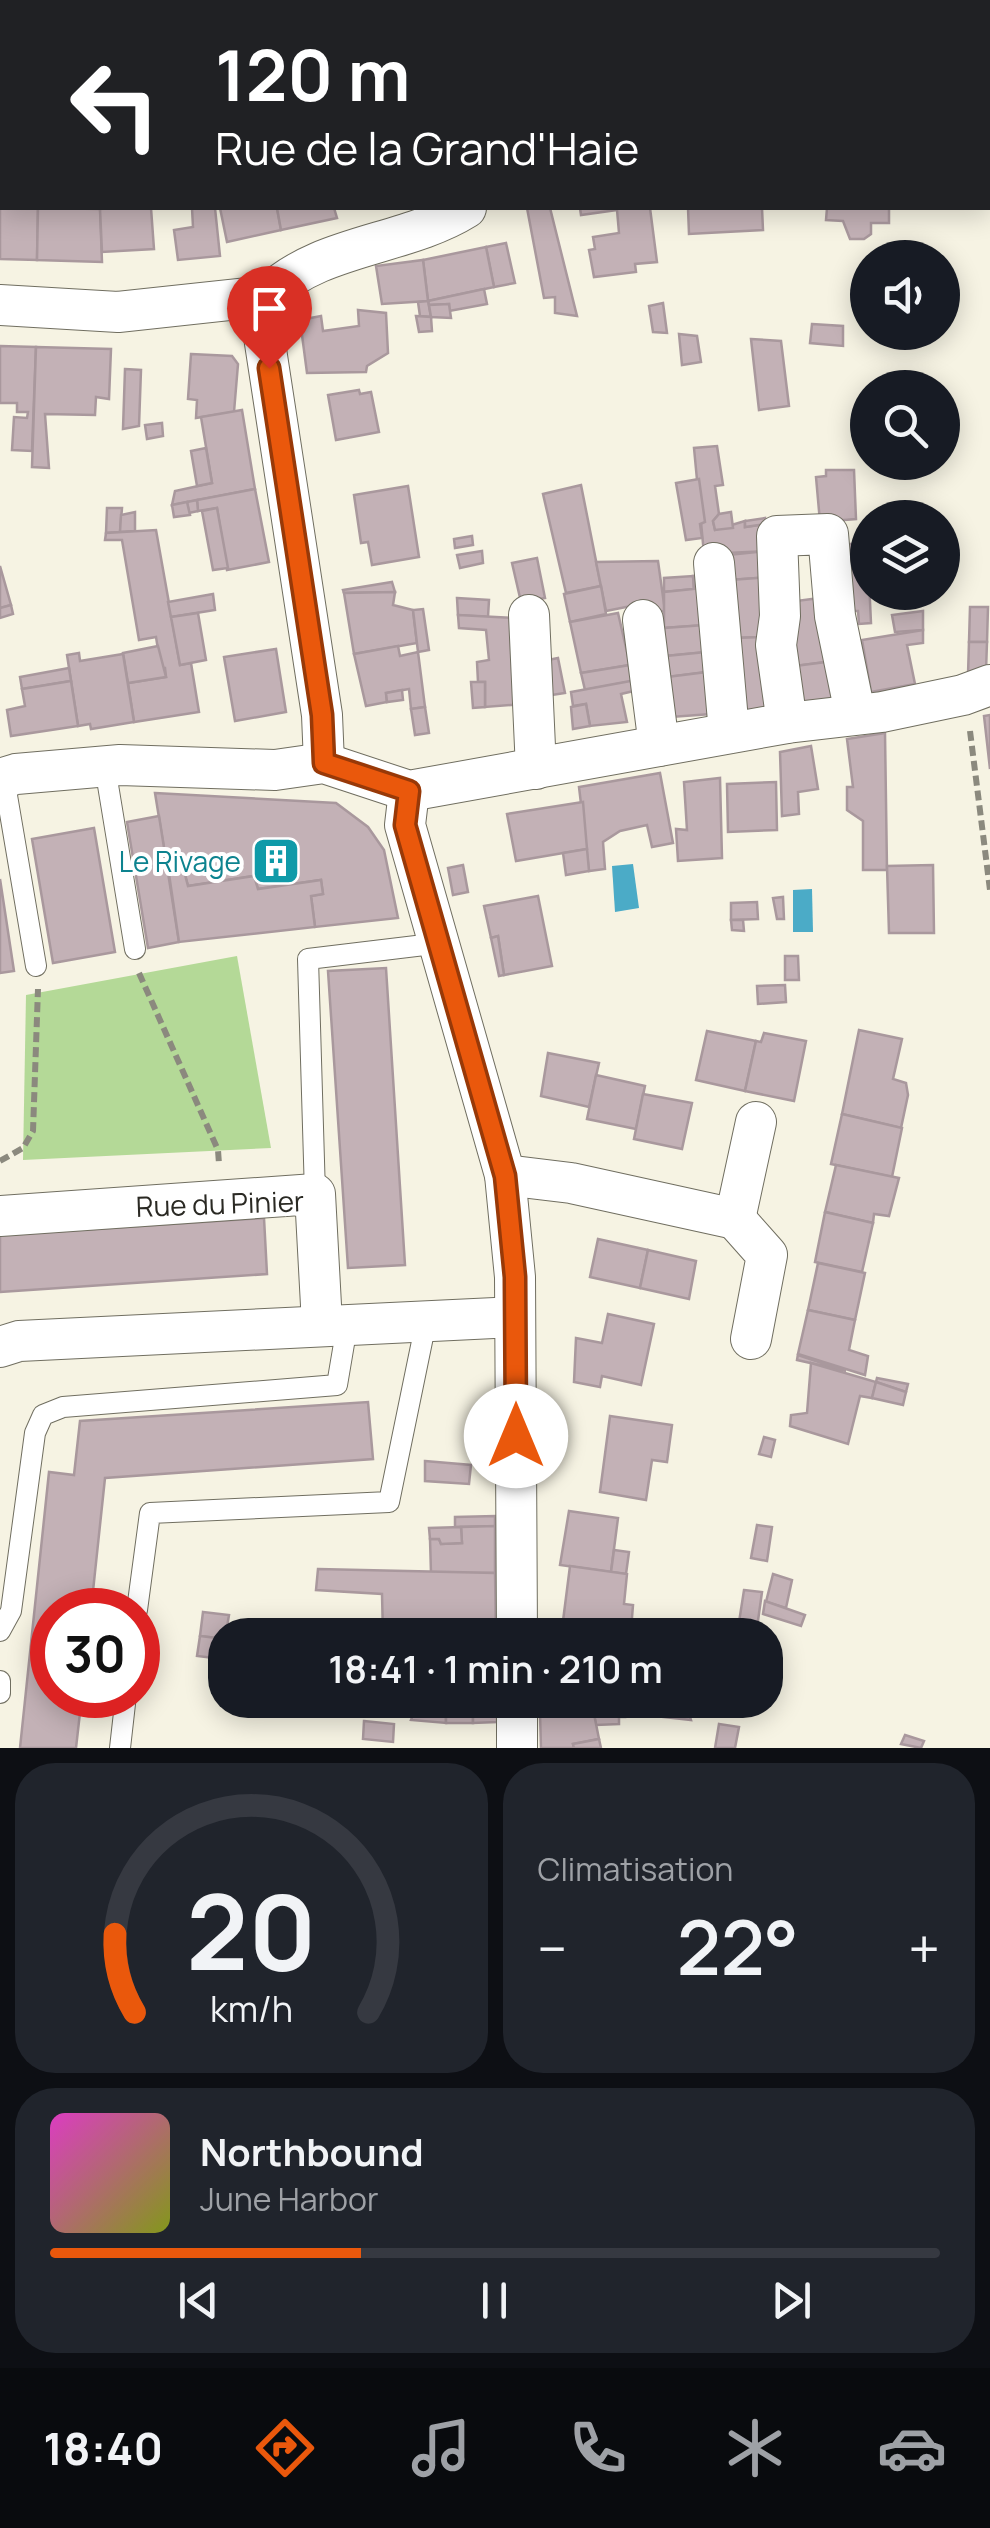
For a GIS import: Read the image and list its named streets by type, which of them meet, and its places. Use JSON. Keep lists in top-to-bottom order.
{
  "streets": {
    "street": ["Rue du Pinier"]
  },
  "places": {
    "building": ["Le Rivage"]
  },
  "page": {
    "turn": ["120 m", "Rue de la Grand'Haie"],
    "limit": "30",
    "trip": "18:41 · 1 min · 210 m",
    "tile": "Climatisation",
    "heat": ["−", "22°", "+"],
    "song": ["Northbound", "June Harbor"],
    "tabs": "18:40",
    "gauge": ["20", "km/h"]
  }
}
